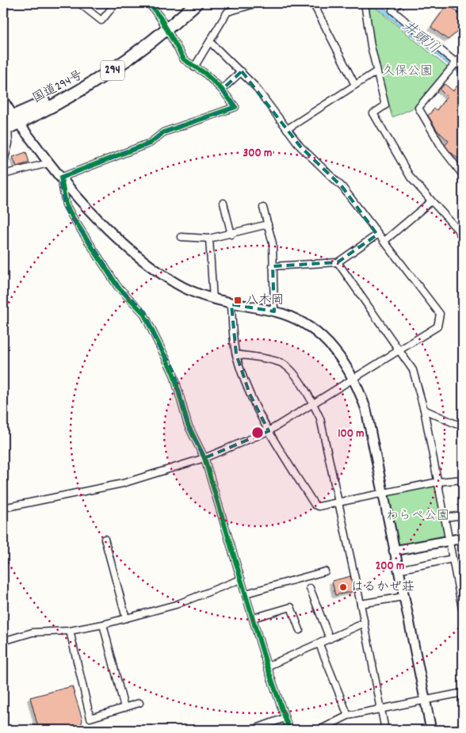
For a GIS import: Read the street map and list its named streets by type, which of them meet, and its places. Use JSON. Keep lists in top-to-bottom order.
{
  "streets": {
    "highway": ["294", "国道294号"]
  },
  "water": ["井頭川"],
  "parks": ["久保公園", "わらぺ公園"],
  "places": {
    "transit": ["八木岡"],
    "other": ["はるかぜ荘"]
  },
  "rings": ["300 m", "100 m", "200 m"]
}
